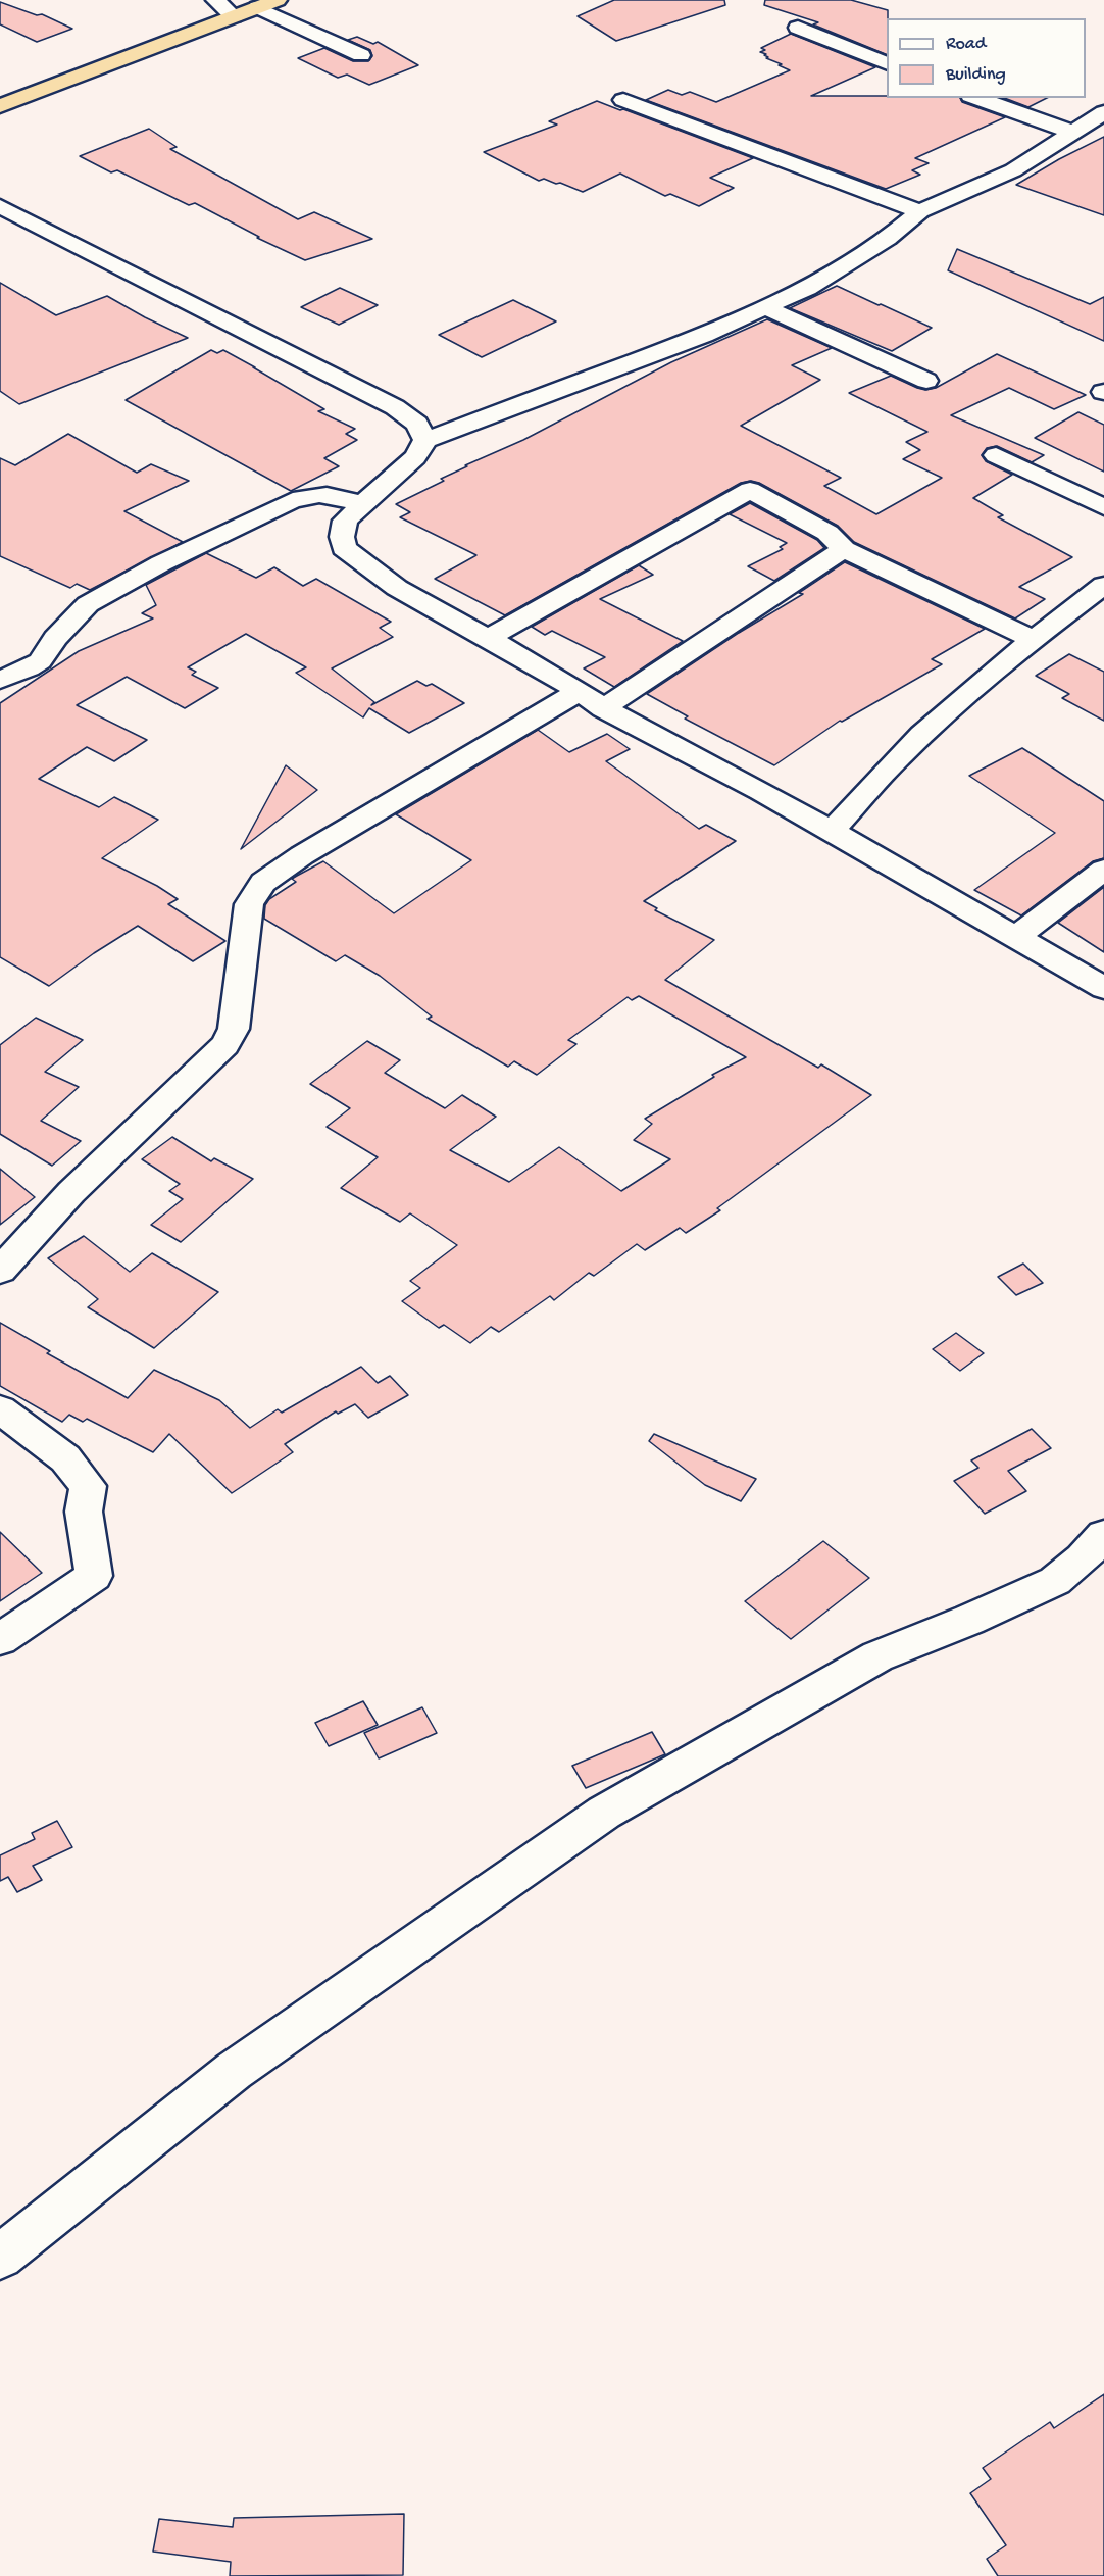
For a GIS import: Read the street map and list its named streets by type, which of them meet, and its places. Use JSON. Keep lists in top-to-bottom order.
{
  "legend": ["Road", "Building"]
}
